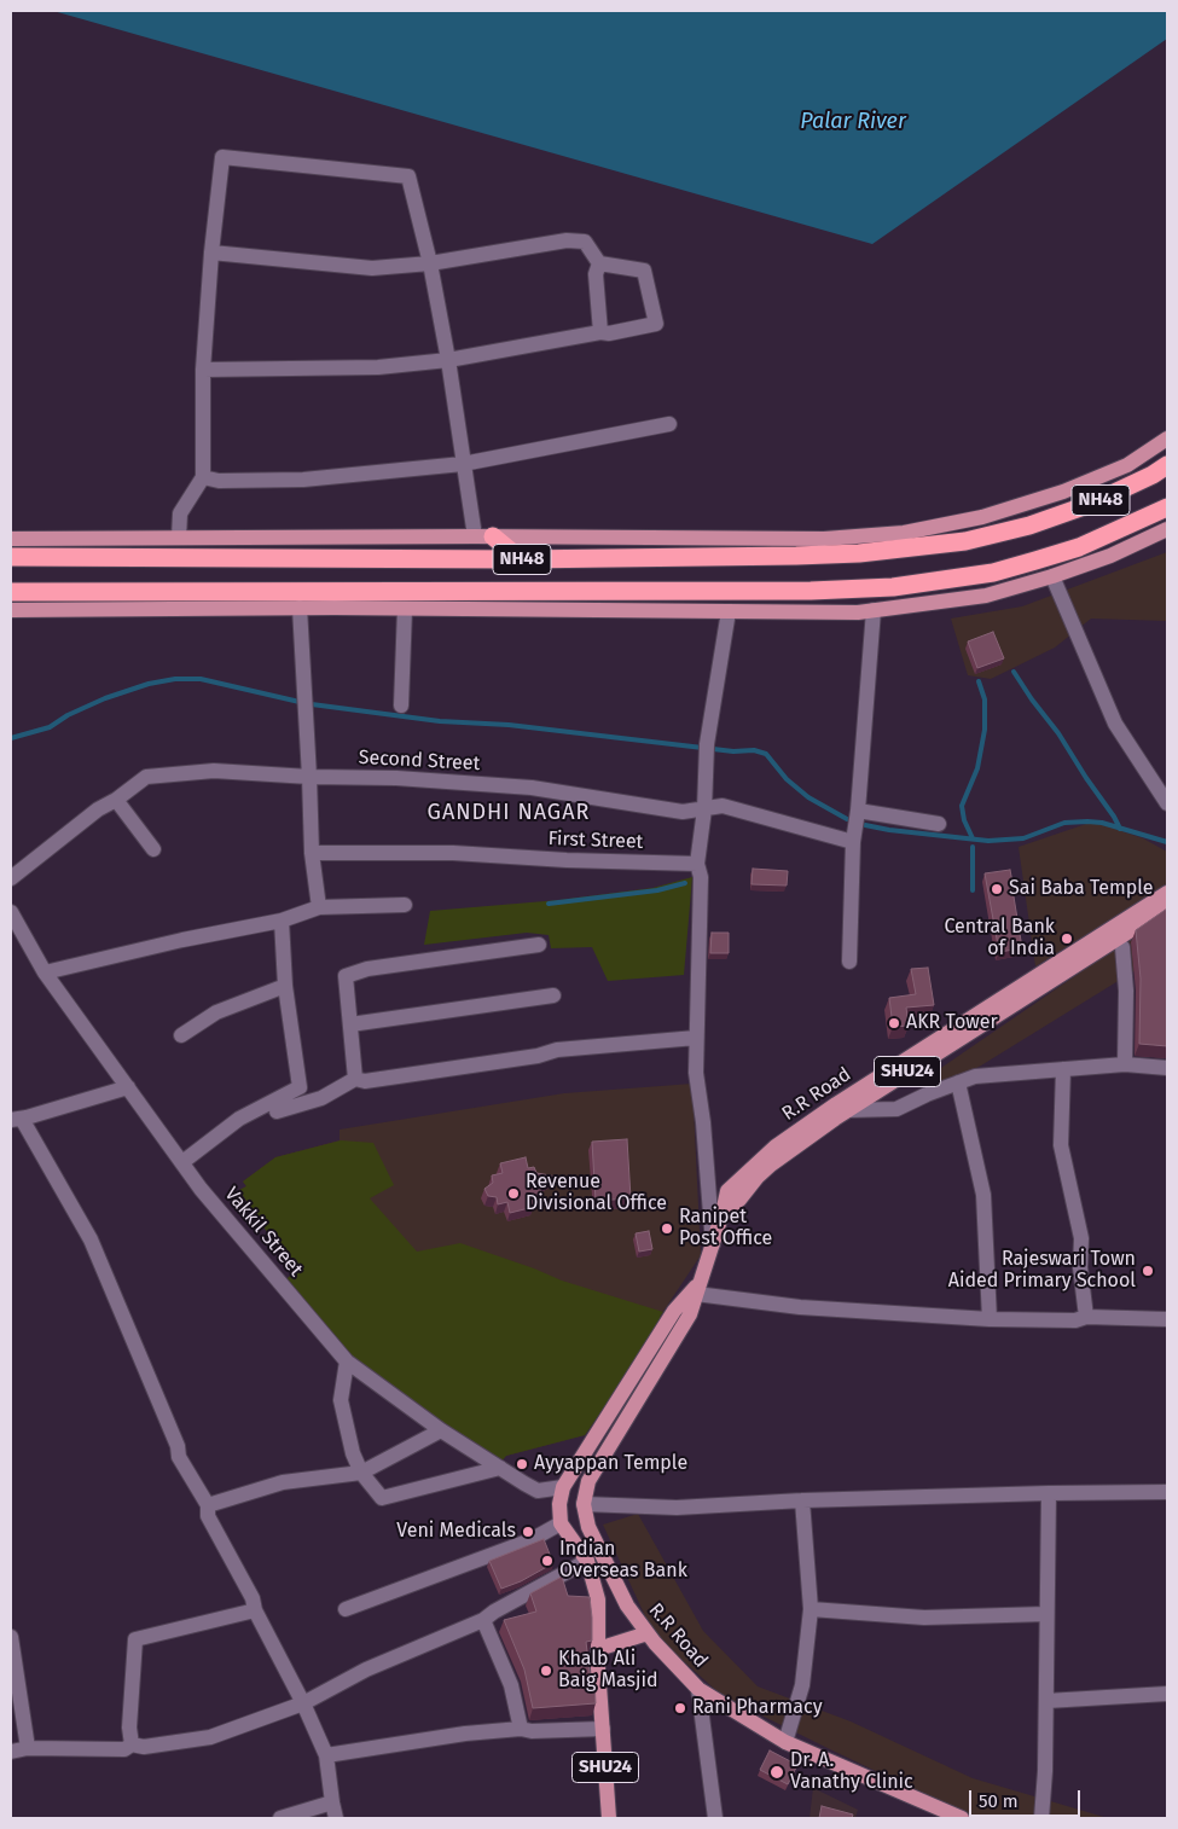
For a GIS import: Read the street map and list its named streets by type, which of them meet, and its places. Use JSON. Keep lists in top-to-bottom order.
{
  "streets": {
    "highway": ["NH48"],
    "main road": ["SHU24", "R.R Road"],
    "street": ["Second Street", "First Street", "Vakkil Street"]
  },
  "crossings": [
    ["SHU24", "R.R Road"],
    ["R.R Road", "Vakkil Street"]
  ],
  "districts": ["GANDHI NAGAR"],
  "water": ["Palar River"],
  "places": [
    "Sai Baba Temple",
    "Central Bank of India",
    "AKR Tower",
    "Revenue Divisional Office",
    "Ranipet Post Office",
    "Rajeswari Town Aided Primary School",
    "Ayyappan Temple",
    "Veni Medicals",
    "Indian Overseas Bank",
    "Khalb Ali Baig Masjid",
    "Rani Pharmacy",
    "Dr. A. Vanathy Clinic"
  ],
  "scale_bar": "50 m"
}
